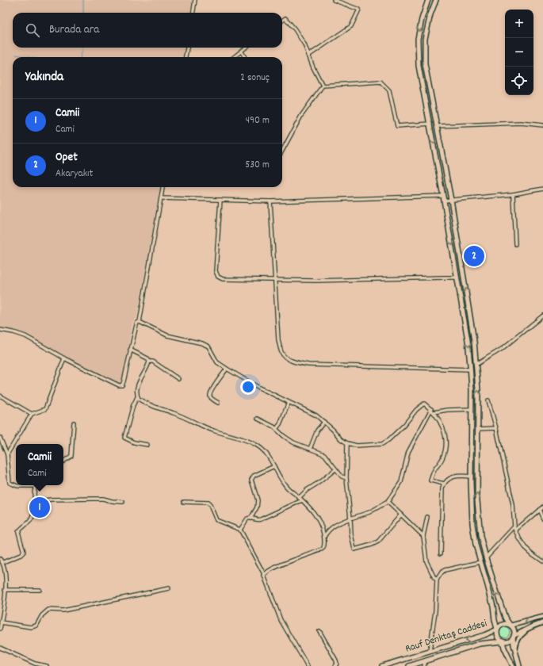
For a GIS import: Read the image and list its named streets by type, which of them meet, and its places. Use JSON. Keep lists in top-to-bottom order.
{
  "streets": {
    "main road": ["Rauf Denktaş Caddesi"]
  },
  "page": {
    "map_buttons": ["+", "−"],
    "search": "Burada ara",
    "heading": ["Yakında", "2 sonuç"],
    "list": [
      {
        "mark": "1",
        "name": "Camii",
        "note": "Cami",
        "value": "490 m"
      },
      {
        "mark": "2",
        "name": "Opet",
        "note": "Akaryakıt",
        "value": "530 m"
      }
    ],
    "pins": ["2", "1"],
    "popup": ["Camii", "Cami"]
  }
}
